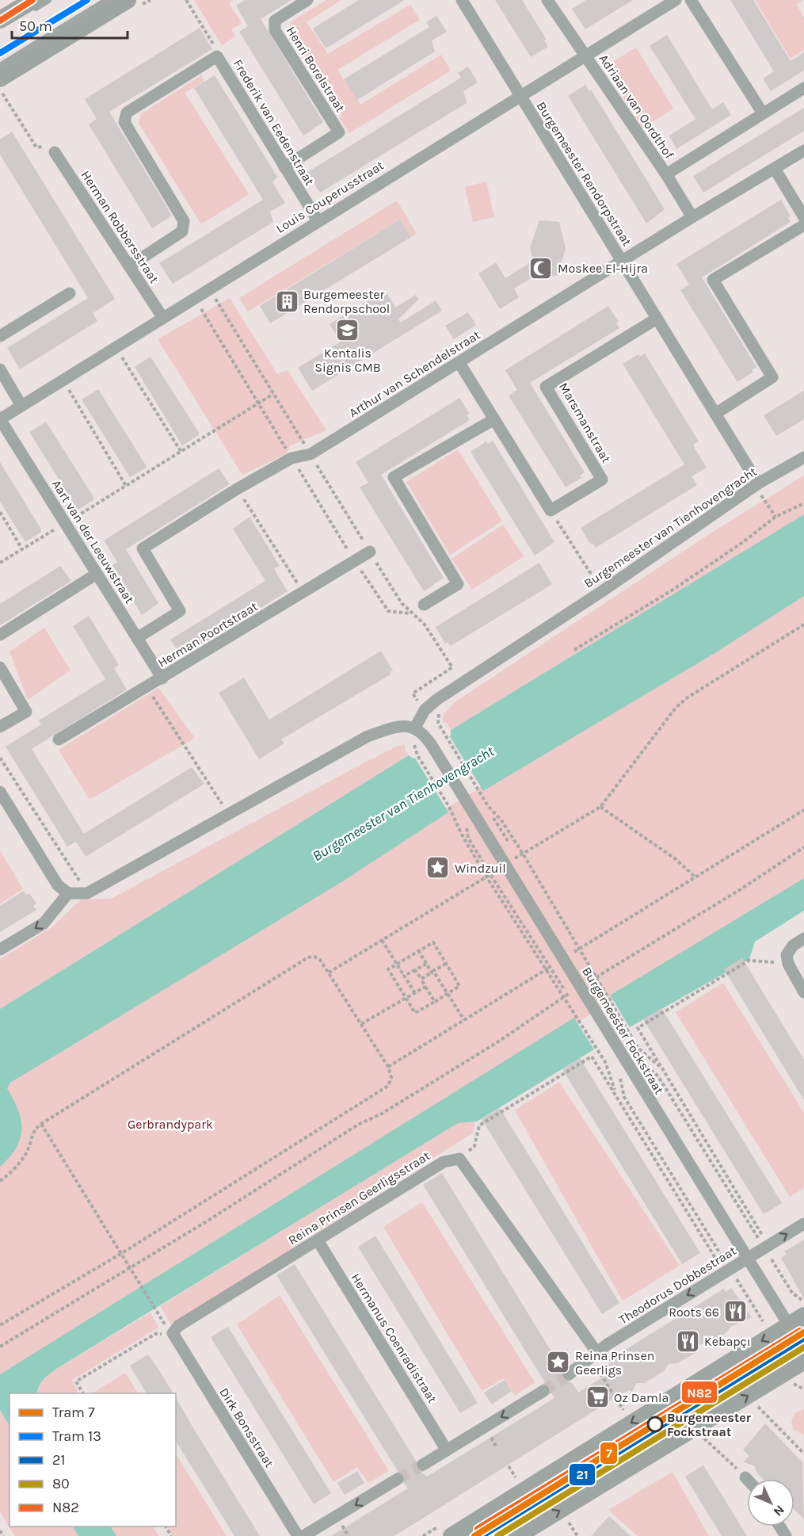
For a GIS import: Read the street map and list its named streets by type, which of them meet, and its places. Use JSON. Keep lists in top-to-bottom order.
{
  "streets": {
    "street": [
      "Henri Borelstraat",
      "Adriaan van Oordthof",
      "Frederik van Eedenstraat",
      "Burgemeester Rendorpstraat",
      "Louis Couperusstraat",
      "Herman Robbersstraat",
      "Arthur van Schendelstraat",
      "Marsmanstraat",
      "Burgemeester van Tienhovengracht",
      "Aart van der Leeuwstraat",
      "Herman Poortstraat",
      "Burgemeester Fockstraat",
      "Reina Prinsen Geerligsstraat",
      "Theodorus Dobbestraat",
      "Hermanus Coenradistraat",
      "Dirk Bonsstraat"
    ]
  },
  "crossings": [
    ["Henri Borelstraat", "Frederik van Eedenstraat"],
    ["Adriaan van Oordthof", "Louis Couperusstraat"],
    ["Adriaan van Oordthof", "Arthur van Schendelstraat"],
    ["Frederik van Eedenstraat", "Louis Couperusstraat"],
    ["Frederik van Eedenstraat", "Herman Robbersstraat"],
    ["Burgemeester Rendorpstraat", "Louis Couperusstraat"],
    ["Burgemeester Rendorpstraat", "Arthur van Schendelstraat"],
    ["Burgemeester Rendorpstraat", "Marsmanstraat"],
    ["Burgemeester Rendorpstraat", "Burgemeester van Tienhovengracht"],
    ["Louis Couperusstraat", "Herman Robbersstraat"],
    ["Louis Couperusstraat", "Aart van der Leeuwstraat"],
    ["Arthur van Schendelstraat", "Aart van der Leeuwstraat"],
    ["Burgemeester van Tienhovengracht", "Burgemeester Fockstraat"],
    ["Aart van der Leeuwstraat", "Herman Poortstraat"],
    ["Burgemeester Fockstraat", "Theodorus Dobbestraat"],
    ["Reina Prinsen Geerligsstraat", "Theodorus Dobbestraat"],
    ["Reina Prinsen Geerligsstraat", "Hermanus Coenradistraat"],
    ["Reina Prinsen Geerligsstraat", "Dirk Bonsstraat"]
  ],
  "water": ["Burgemeester van Tienhovengracht"],
  "parks": ["Gerbrandypark"],
  "places": {
    "mosque": ["Moskee El-Hijra"],
    "building": ["Burgemeester Rendorpschool"],
    "school or university": ["Kentalis Signis CMB"],
    "place": ["Windzuil", "Reina Prinsen Geerligs"],
    "restaurant": ["Roots 66", "Kebapçı"],
    "supermarket": ["Oz Damla"],
    "other": ["Burgemeester Fockstraat"]
  },
  "lines": [
    "tram line 13",
    "transit line N82",
    "tram line 7",
    "transit line 21",
    "transit line 80"
  ],
  "legend": [
    "Tram 7",
    "Tram 13",
    "21",
    "80",
    "N82"
  ],
  "scale_bar": "50 m",
  "north": "bottom right"
}
